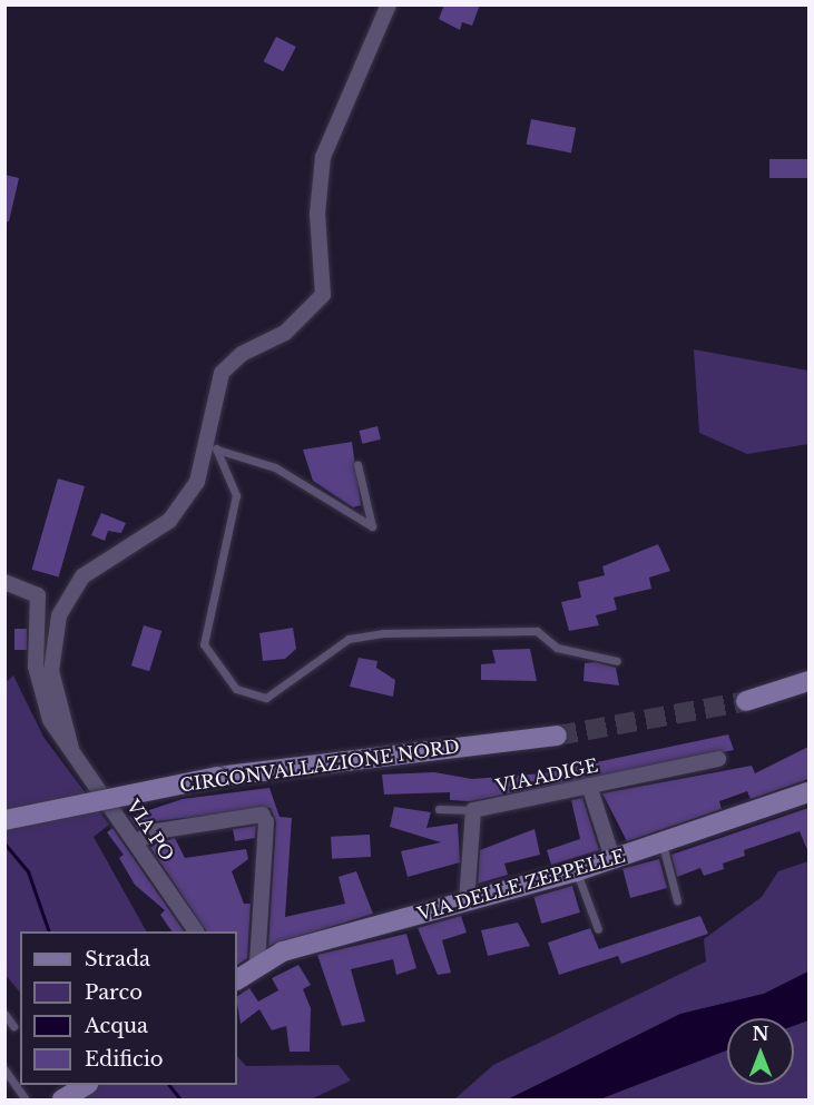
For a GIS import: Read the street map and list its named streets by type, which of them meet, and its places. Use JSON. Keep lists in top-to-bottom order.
{
  "streets": {
    "street": [
      "CIRCONVALLAZIONE NORD",
      "VIA ADIGE",
      "VIA PO",
      "VIA DELLE ZEPPELLE"
    ]
  },
  "legend": [
    "Strada",
    "Parco",
    "Acqua",
    "Edificio"
  ],
  "north": "top"
}
